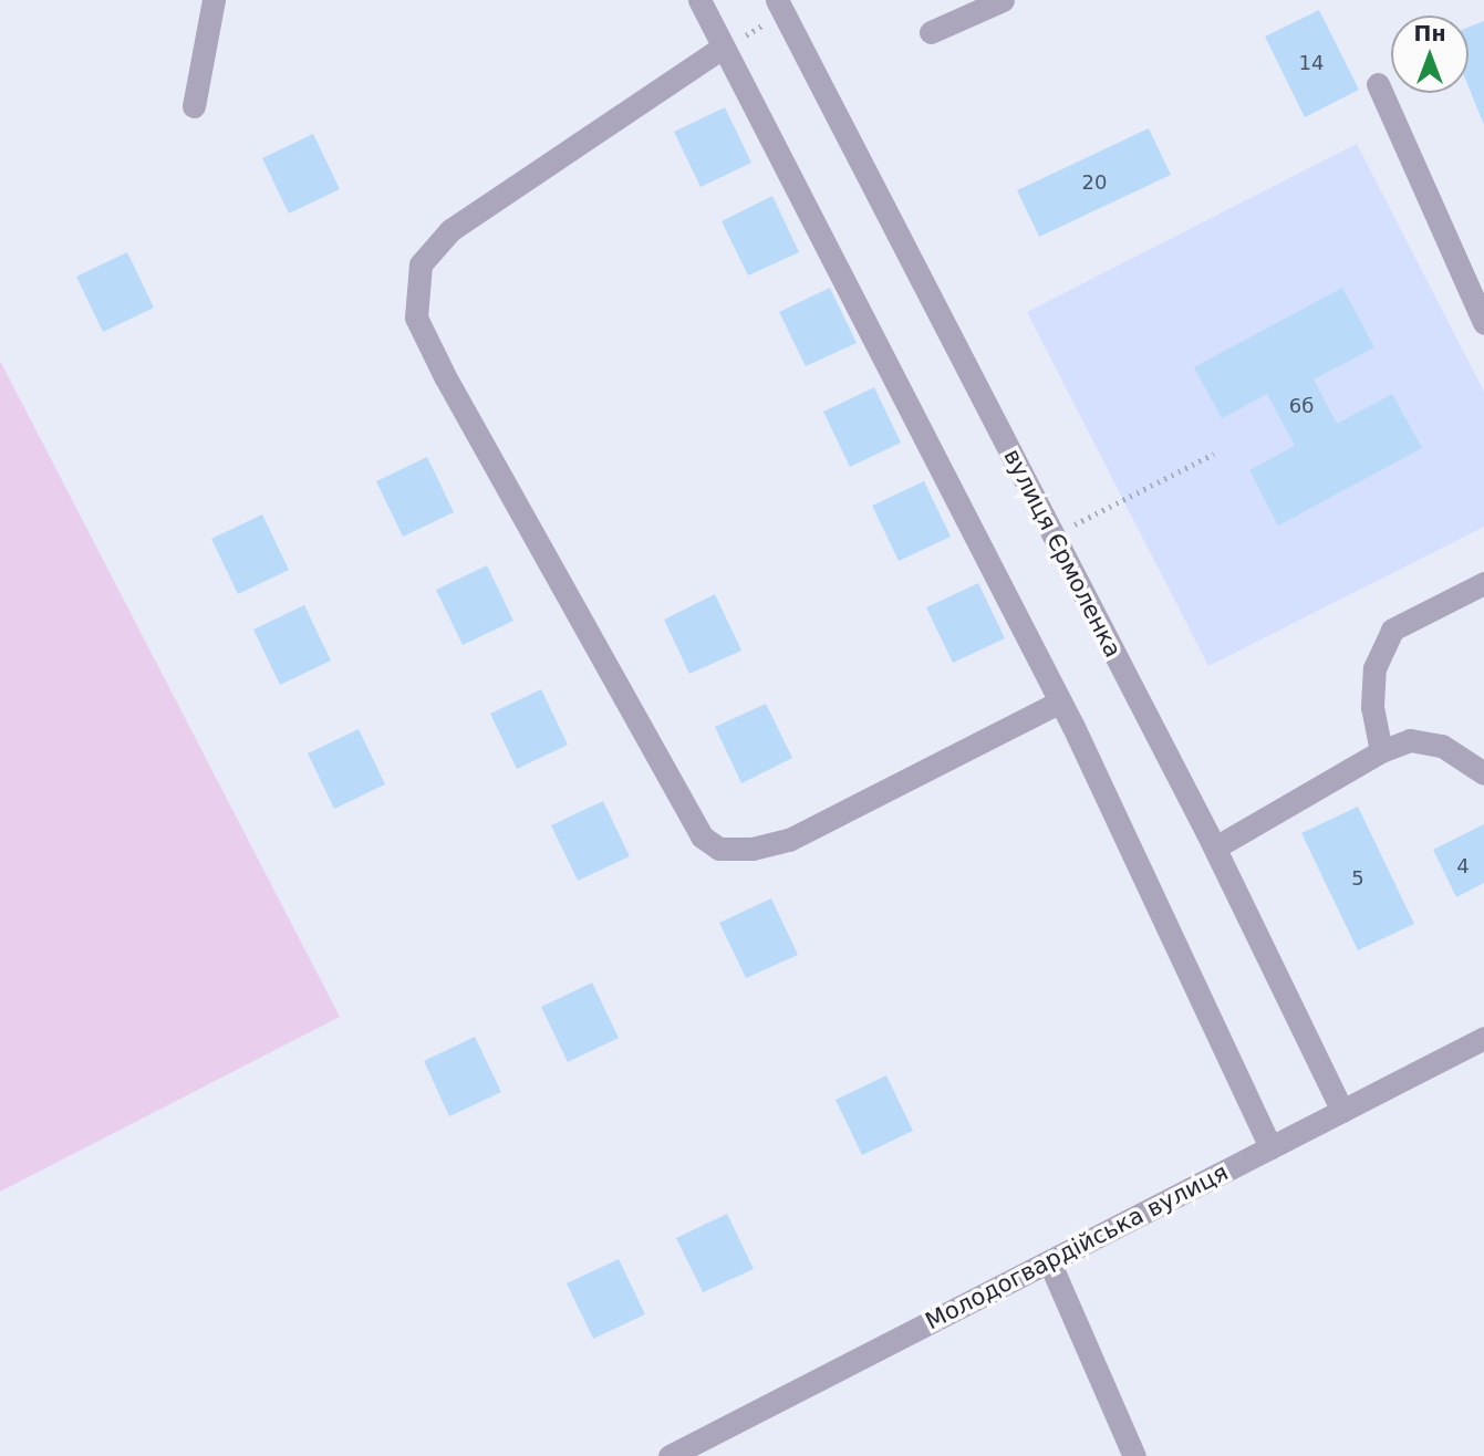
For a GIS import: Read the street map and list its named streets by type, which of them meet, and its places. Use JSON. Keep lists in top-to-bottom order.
{
  "streets": {
    "street": ["вулиця Єрмоленка", "Молодогвардійська вулиця"]
  },
  "crossings": [
    ["вулиця Єрмоленка", "Молодогвардійська вулиця"]
  ],
  "house_numbers": [
    "14",
    "20",
    "6б",
    "4",
    "5"
  ],
  "north": "top"
}
